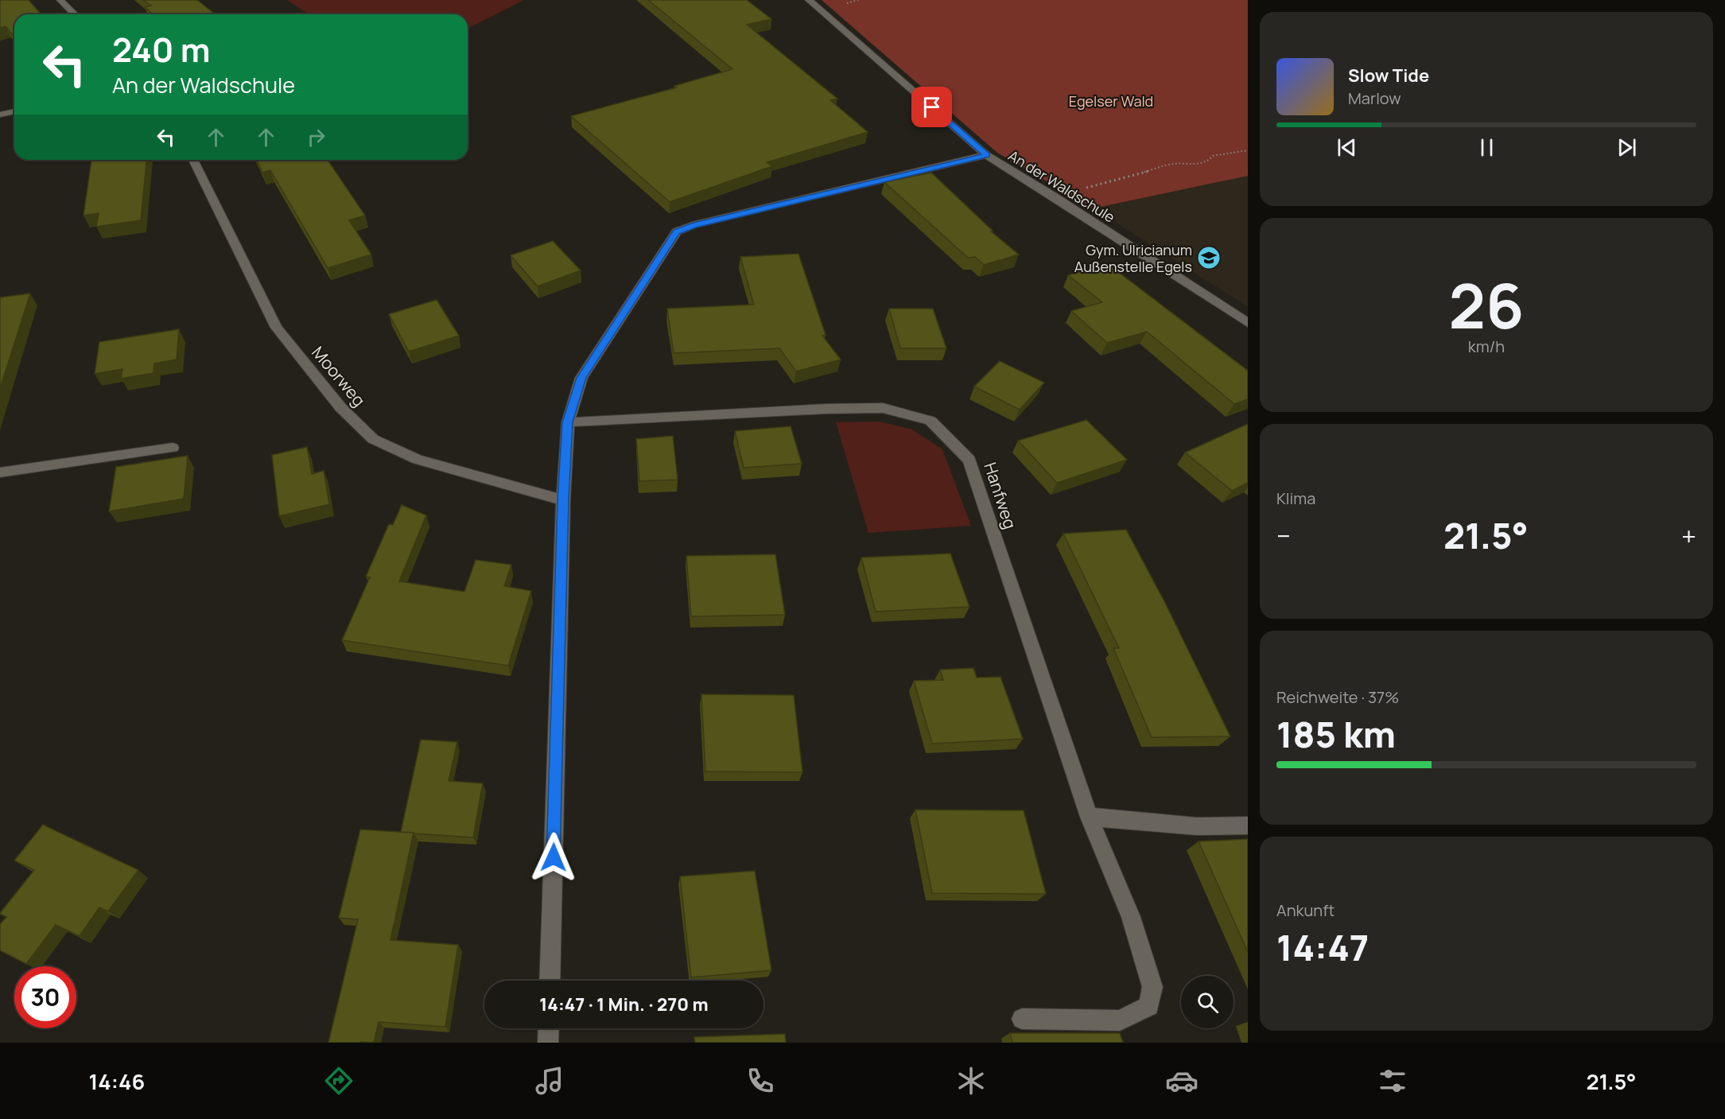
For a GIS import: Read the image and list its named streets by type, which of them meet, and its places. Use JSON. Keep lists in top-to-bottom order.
{
  "streets": {
    "street": ["An der Waldschule", "Moorweg", "Hanfweg"]
  },
  "parks": ["Egelser Wald"],
  "places": {
    "school or university": ["Gym. Ulricianum Außenstelle Egels"]
  },
  "page": {
    "turn": ["240 m", "An der Waldschule"],
    "song": ["Slow Tide", "Marlow"],
    "tile": [
      ["26", "km/h"],
      "Klima",
      ["Reichweite · 37%", "185 km"],
      ["Ankunft", "14:47"]
    ],
    "heat": ["−", "21.5°", "+"],
    "limit": "30",
    "trip": "14:47 · 1 Min. · 270 m",
    "tabs": ["14:46", "21.5°"]
  }
}
